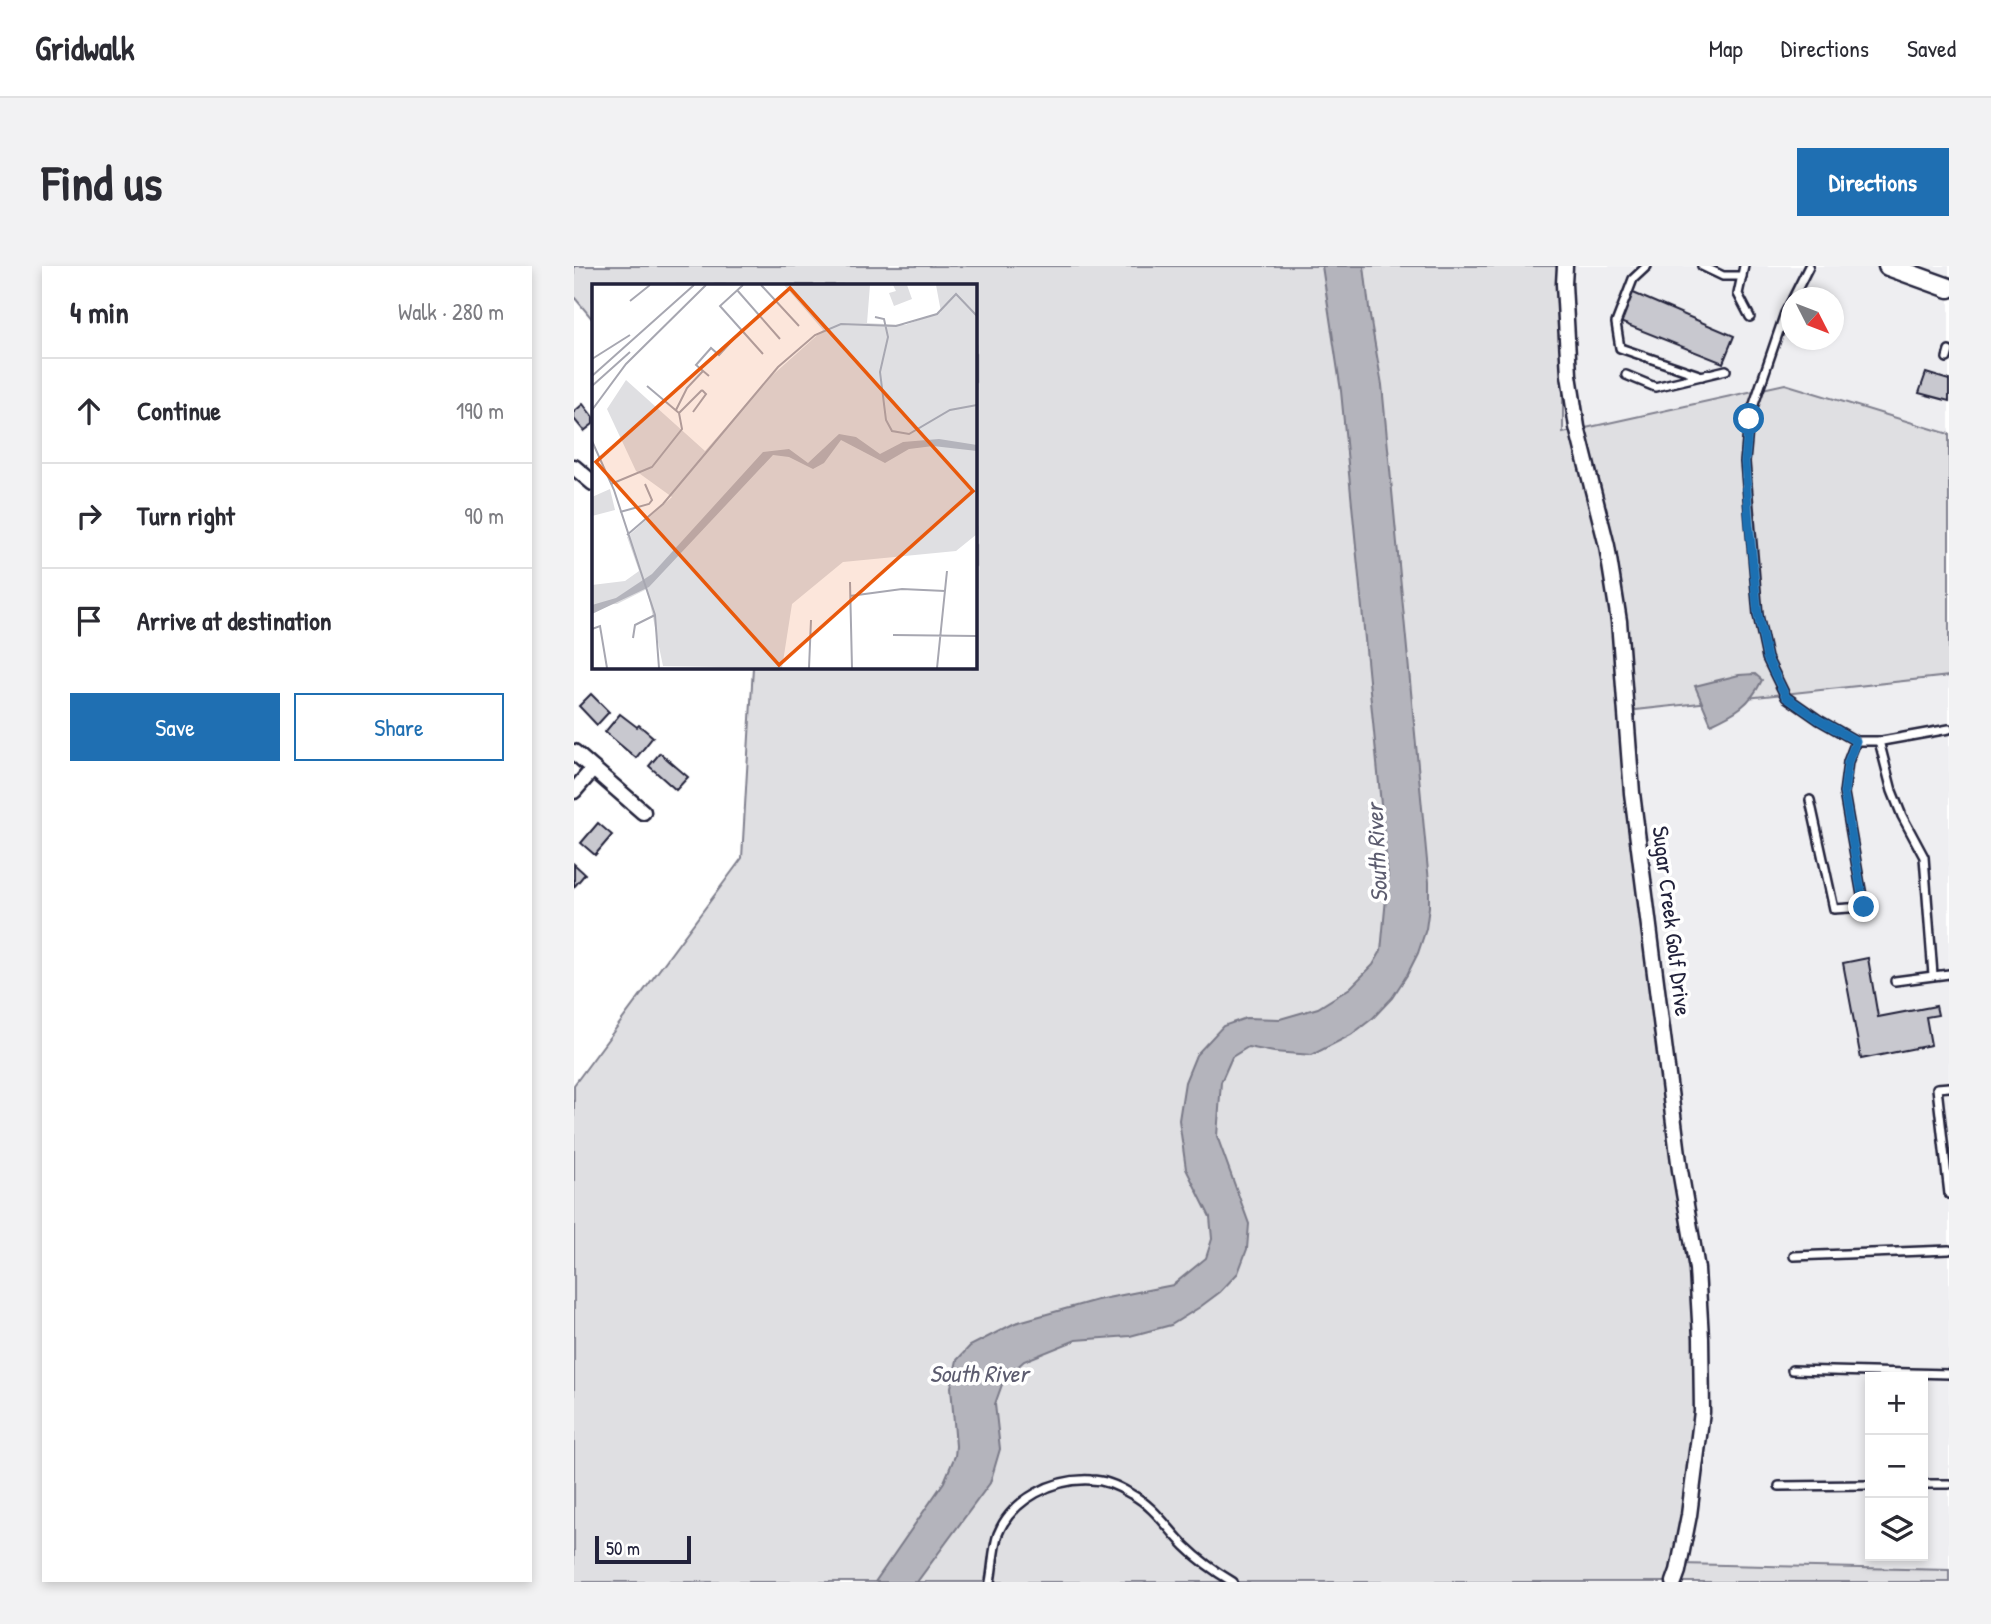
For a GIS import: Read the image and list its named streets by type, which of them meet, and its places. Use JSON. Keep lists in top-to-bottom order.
{
  "streets": {
    "street": ["Sugar Creek Golf Drive"]
  },
  "water": ["South River"],
  "scale_bar": "50 m",
  "north": "bottom right",
  "page": {
    "header": "Gridwalk",
    "nav": ["Map", "Directions", "Saved"],
    "buttons": [
      "Directions",
      ["Save", "Share"]
    ],
    "title": "Find us",
    "heading": ["4 min", "Walk · 280 m"],
    "list": [
      ["Continue", "190 m"],
      ["Turn right", "90 m"],
      "Arrive at destination"
    ],
    "map_buttons": ["+", "−"],
    "scale": "50 m"
  }
}
